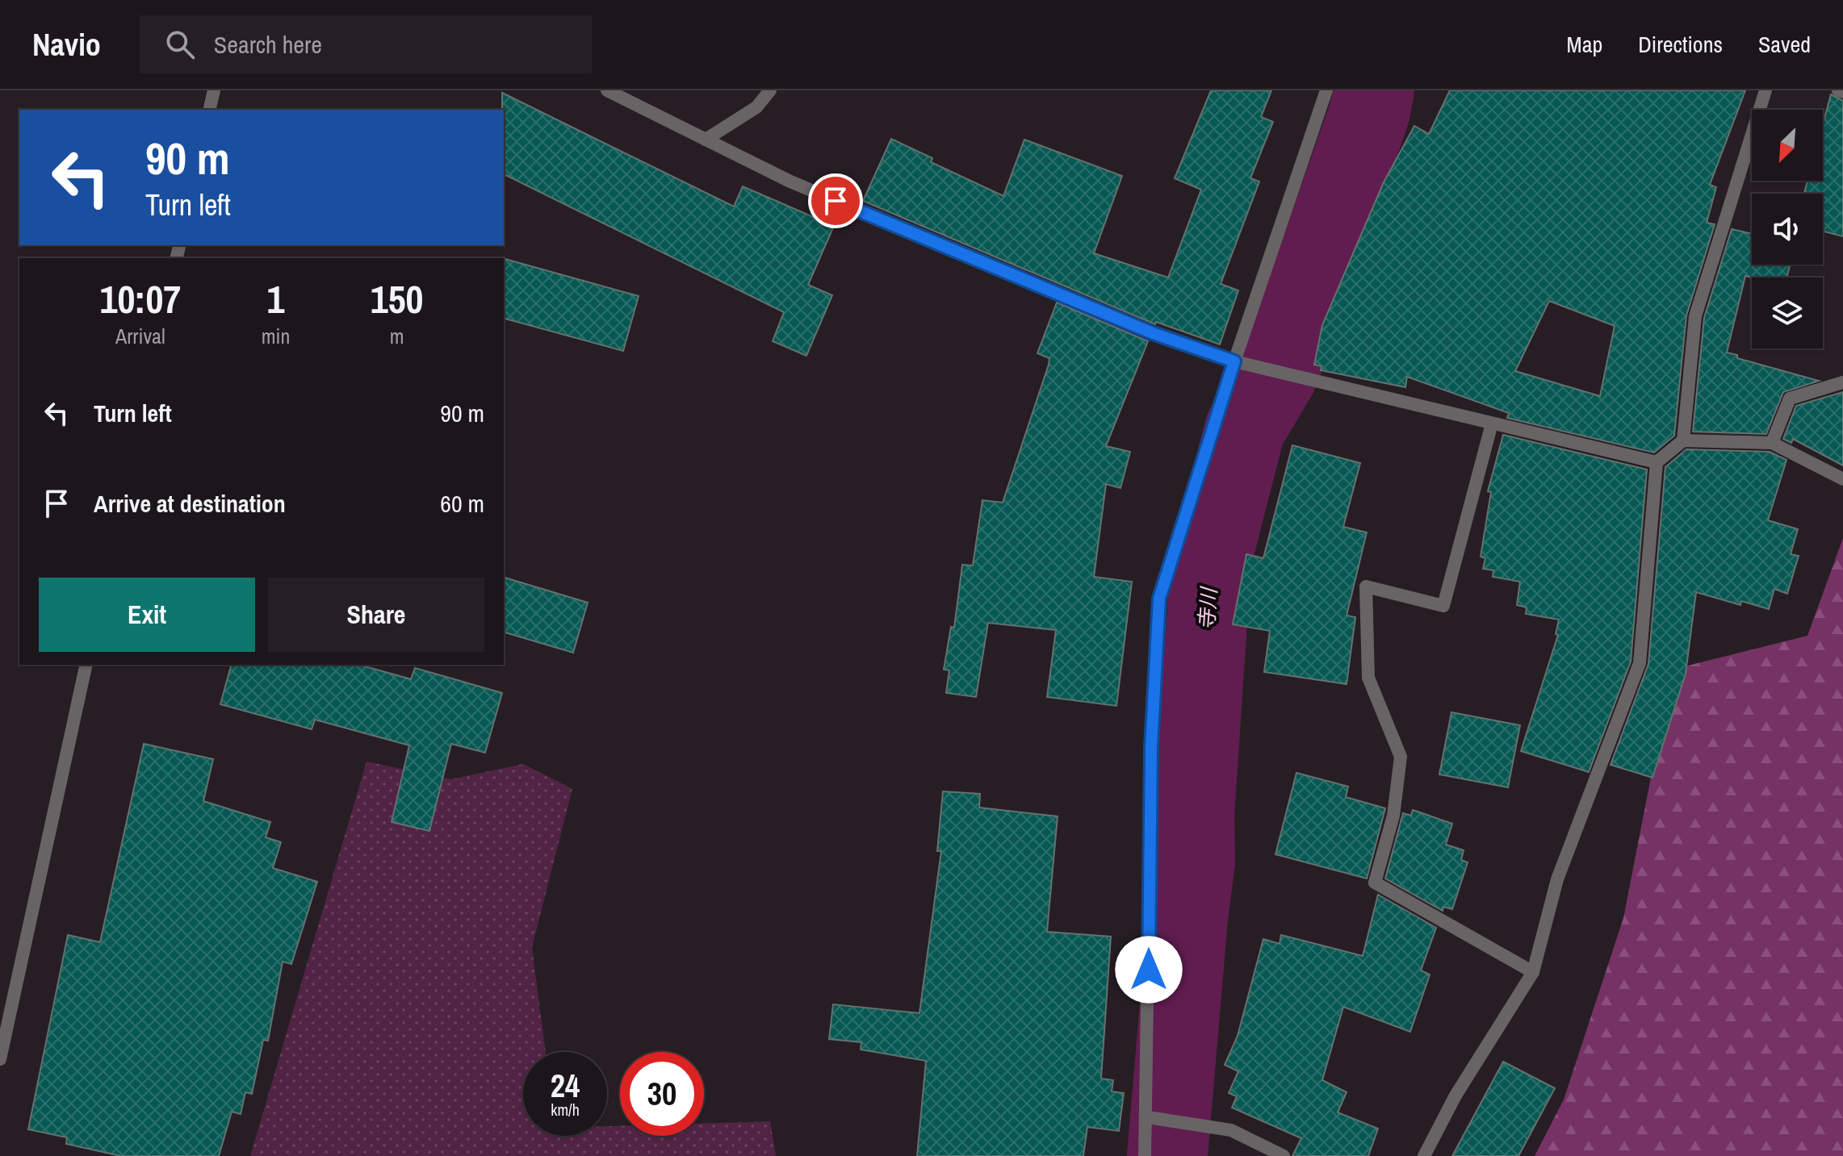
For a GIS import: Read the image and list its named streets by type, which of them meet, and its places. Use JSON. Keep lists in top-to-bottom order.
{
  "water": ["寺川"],
  "north": "bottom left",
  "page": {
    "header": "Navio",
    "search": "Search here",
    "nav": ["Map", "Directions", "Saved"],
    "turn": ["90 m", "Turn left"],
    "eta": [
      "10:07",
      "Arrival",
      "1",
      "min",
      "150",
      "m"
    ],
    "list": [
      {
        "name": "Turn left",
        "value": "90 m"
      },
      {
        "name": "Arrive at destination",
        "value": "60 m"
      }
    ],
    "buttons": ["Exit", "Share"],
    "speed": "24 km/h",
    "limit": "30"
  }
}
